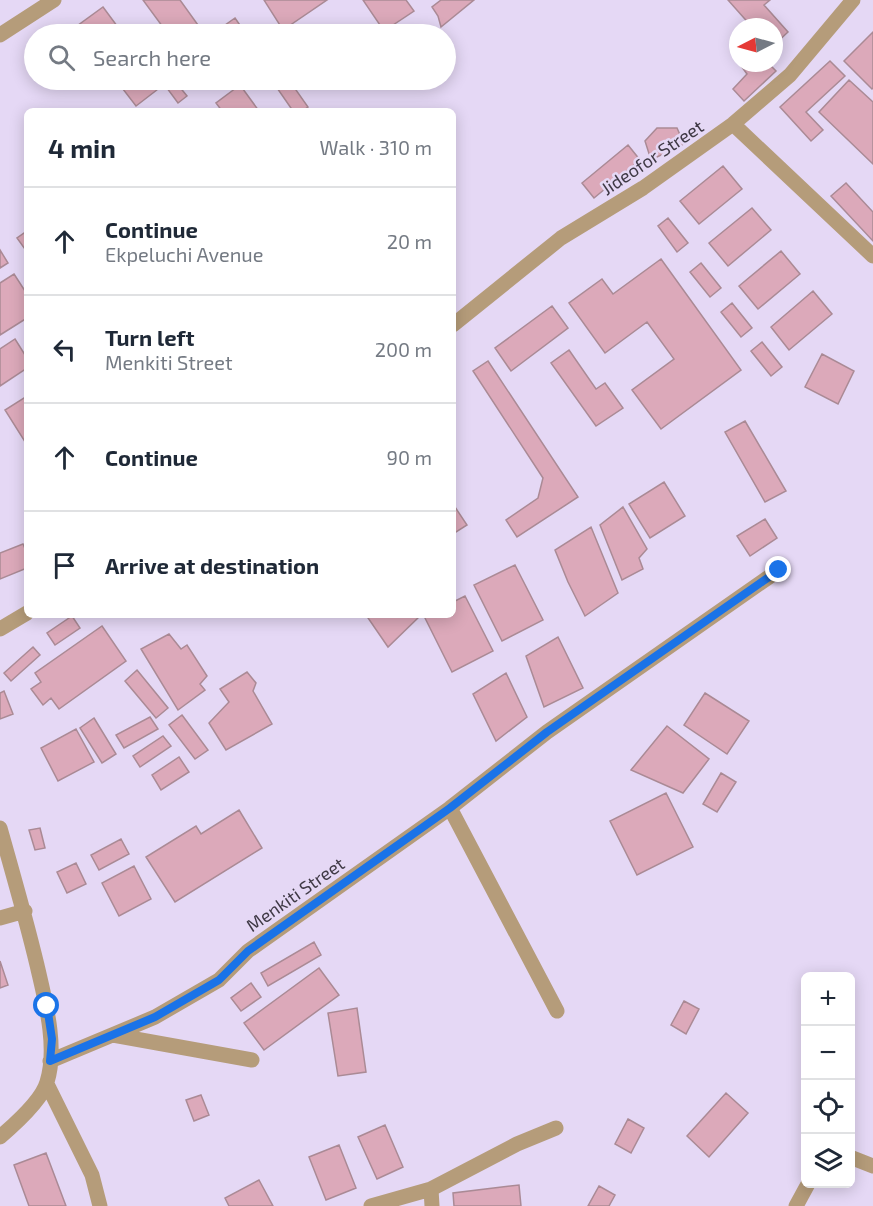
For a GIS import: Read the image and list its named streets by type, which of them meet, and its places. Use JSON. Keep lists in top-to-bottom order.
{
  "streets": {
    "street": ["Jideofor Street", "Menkiti Street"]
  },
  "north": "left",
  "page": {
    "search": "Search here",
    "heading": ["4 min", "Walk · 310 m"],
    "list": [
      ["Continue", "Ekpeluchi Avenue", "20 m"],
      ["Turn left", "Menkiti Street", "200 m"],
      ["Continue", "90 m"],
      "Arrive at destination"
    ],
    "map_buttons": ["+", "−"]
  }
}
